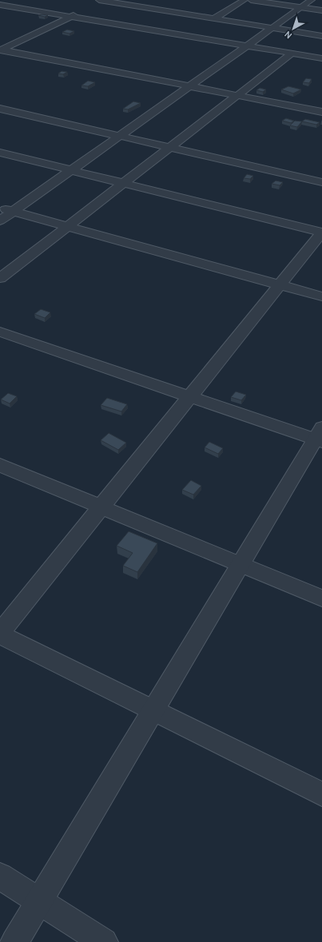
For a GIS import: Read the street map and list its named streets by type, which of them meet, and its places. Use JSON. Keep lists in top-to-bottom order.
{
  "north": "bottom left"
}
